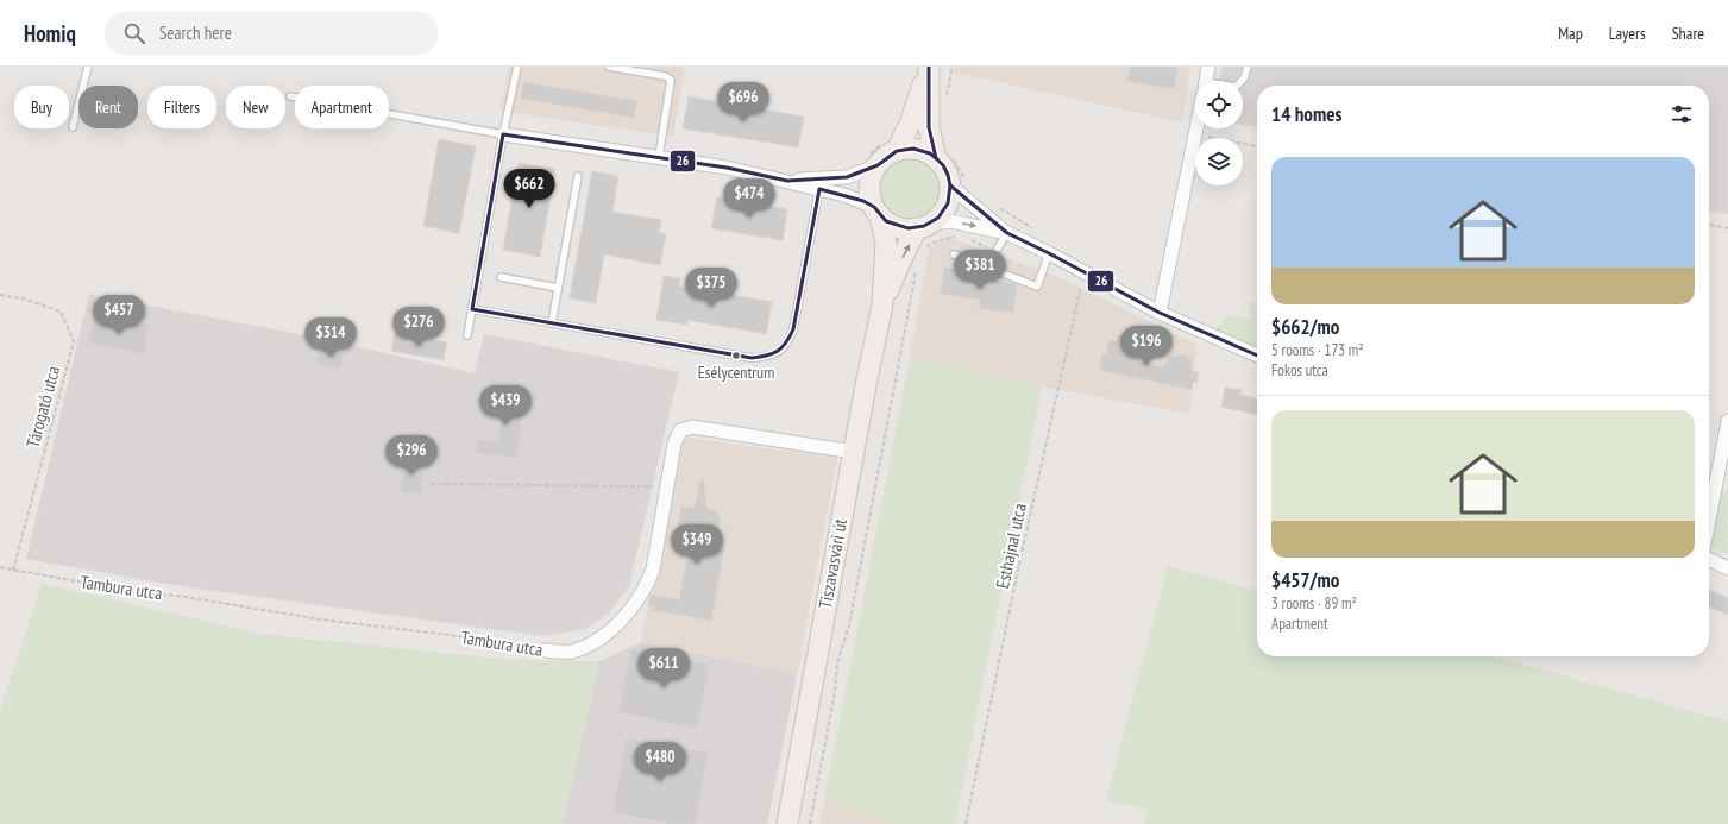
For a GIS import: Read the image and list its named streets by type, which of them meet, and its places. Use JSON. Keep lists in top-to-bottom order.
{
  "streets": {
    "main road": ["Tiszavasvári út"],
    "street": ["Tambura utca"],
    "path": ["Tárogató utca", "Esthajnal utca"]
  },
  "crossings": [
    ["Tárogató utca", "Tambura utca"],
    ["Tiszavasvári út", "Tambura utca"]
  ],
  "places": ["Esélycentrum"],
  "lines": ["transit line 26"],
  "page": {
    "header": "Homiq",
    "search": "Search here",
    "nav": ["Map", "Layers", "Share"],
    "price": [
      "$696",
      "$662",
      "$474",
      "$381",
      "$375",
      "$457",
      "$276",
      "$314",
      "$196",
      "$439",
      "$296",
      "$349",
      "$611",
      "$480"
    ],
    "chip": [
      "Buy",
      "Rent",
      "Filters",
      "New",
      "Apartment"
    ],
    "heading": "14 homes",
    "list": [
      {
        "name": "$662/mo",
        "note": "5 rooms · 173 m² · Fokos utca"
      },
      {
        "name": "$457/mo",
        "note": "3 rooms · 89 m² · Apartment"
      }
    ]
  }
}
